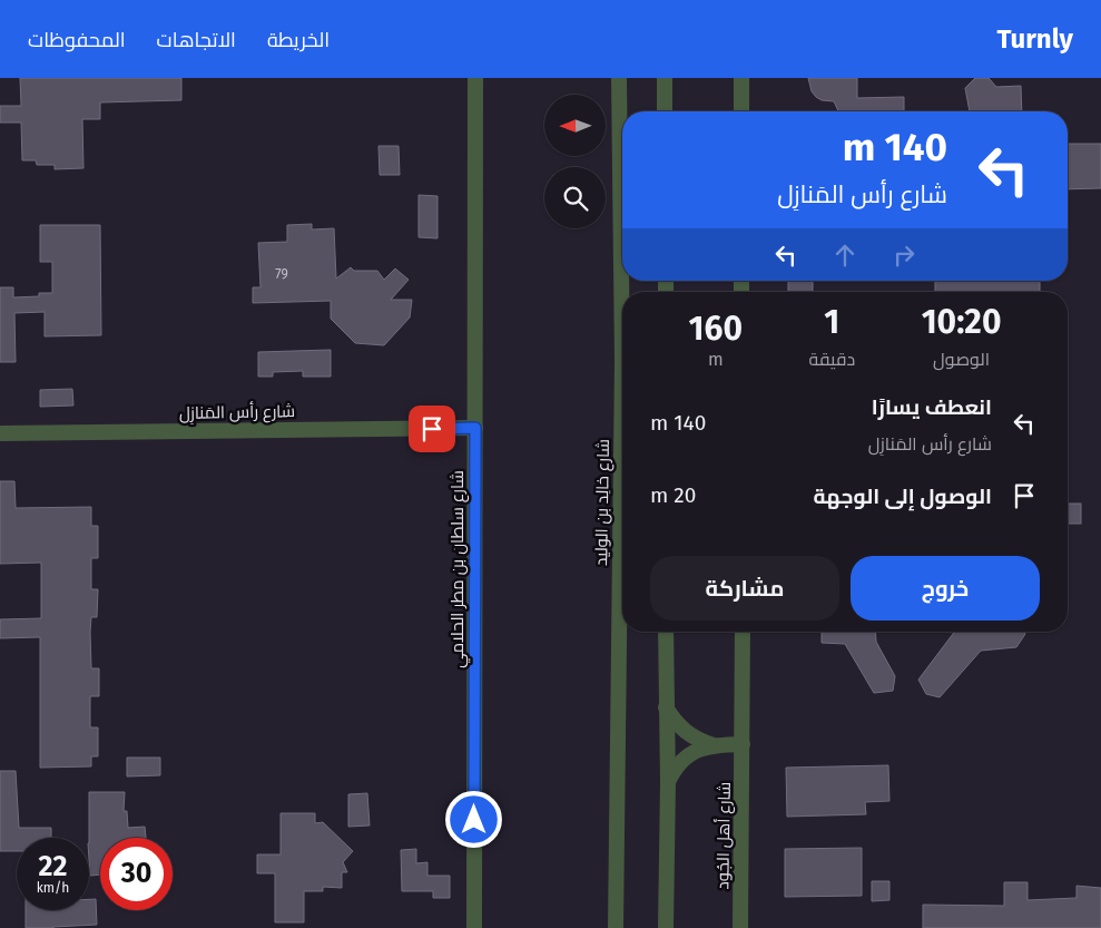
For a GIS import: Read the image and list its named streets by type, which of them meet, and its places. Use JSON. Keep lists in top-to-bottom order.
{
  "streets": {
    "street": [
      "شارع رأس المَنازِل",
      "شارع خالِد بن الوليد",
      "شارع سلطان بن مطر الحلامي",
      "شارع أهل الجُود"
    ]
  },
  "crossings": [
    ["شارع رأس المَنازِل", "شارع سلطان بن مطر الحلامي"]
  ],
  "house_numbers": ["79"],
  "north": "left",
  "page": {
    "header": "Turnly",
    "nav": ["الخريطة", "الاتجاهات", "المحفوظات"],
    "turn": ["140 m", "شارع رأس المَنازِل"],
    "eta": [
      "10:20",
      "الوصول",
      "1",
      "دقيقة",
      "160",
      "m"
    ],
    "list": [
      {
        "name": "انعطف يسارًا",
        "note": "شارع رأس المَنازِل",
        "value": "140 m"
      },
      {
        "name": "الوصول إلى الوجهة",
        "value": "20 m"
      }
    ],
    "buttons": ["خروج", "مشاركة"],
    "speed": "22 km/h",
    "limit": "30"
  }
}
